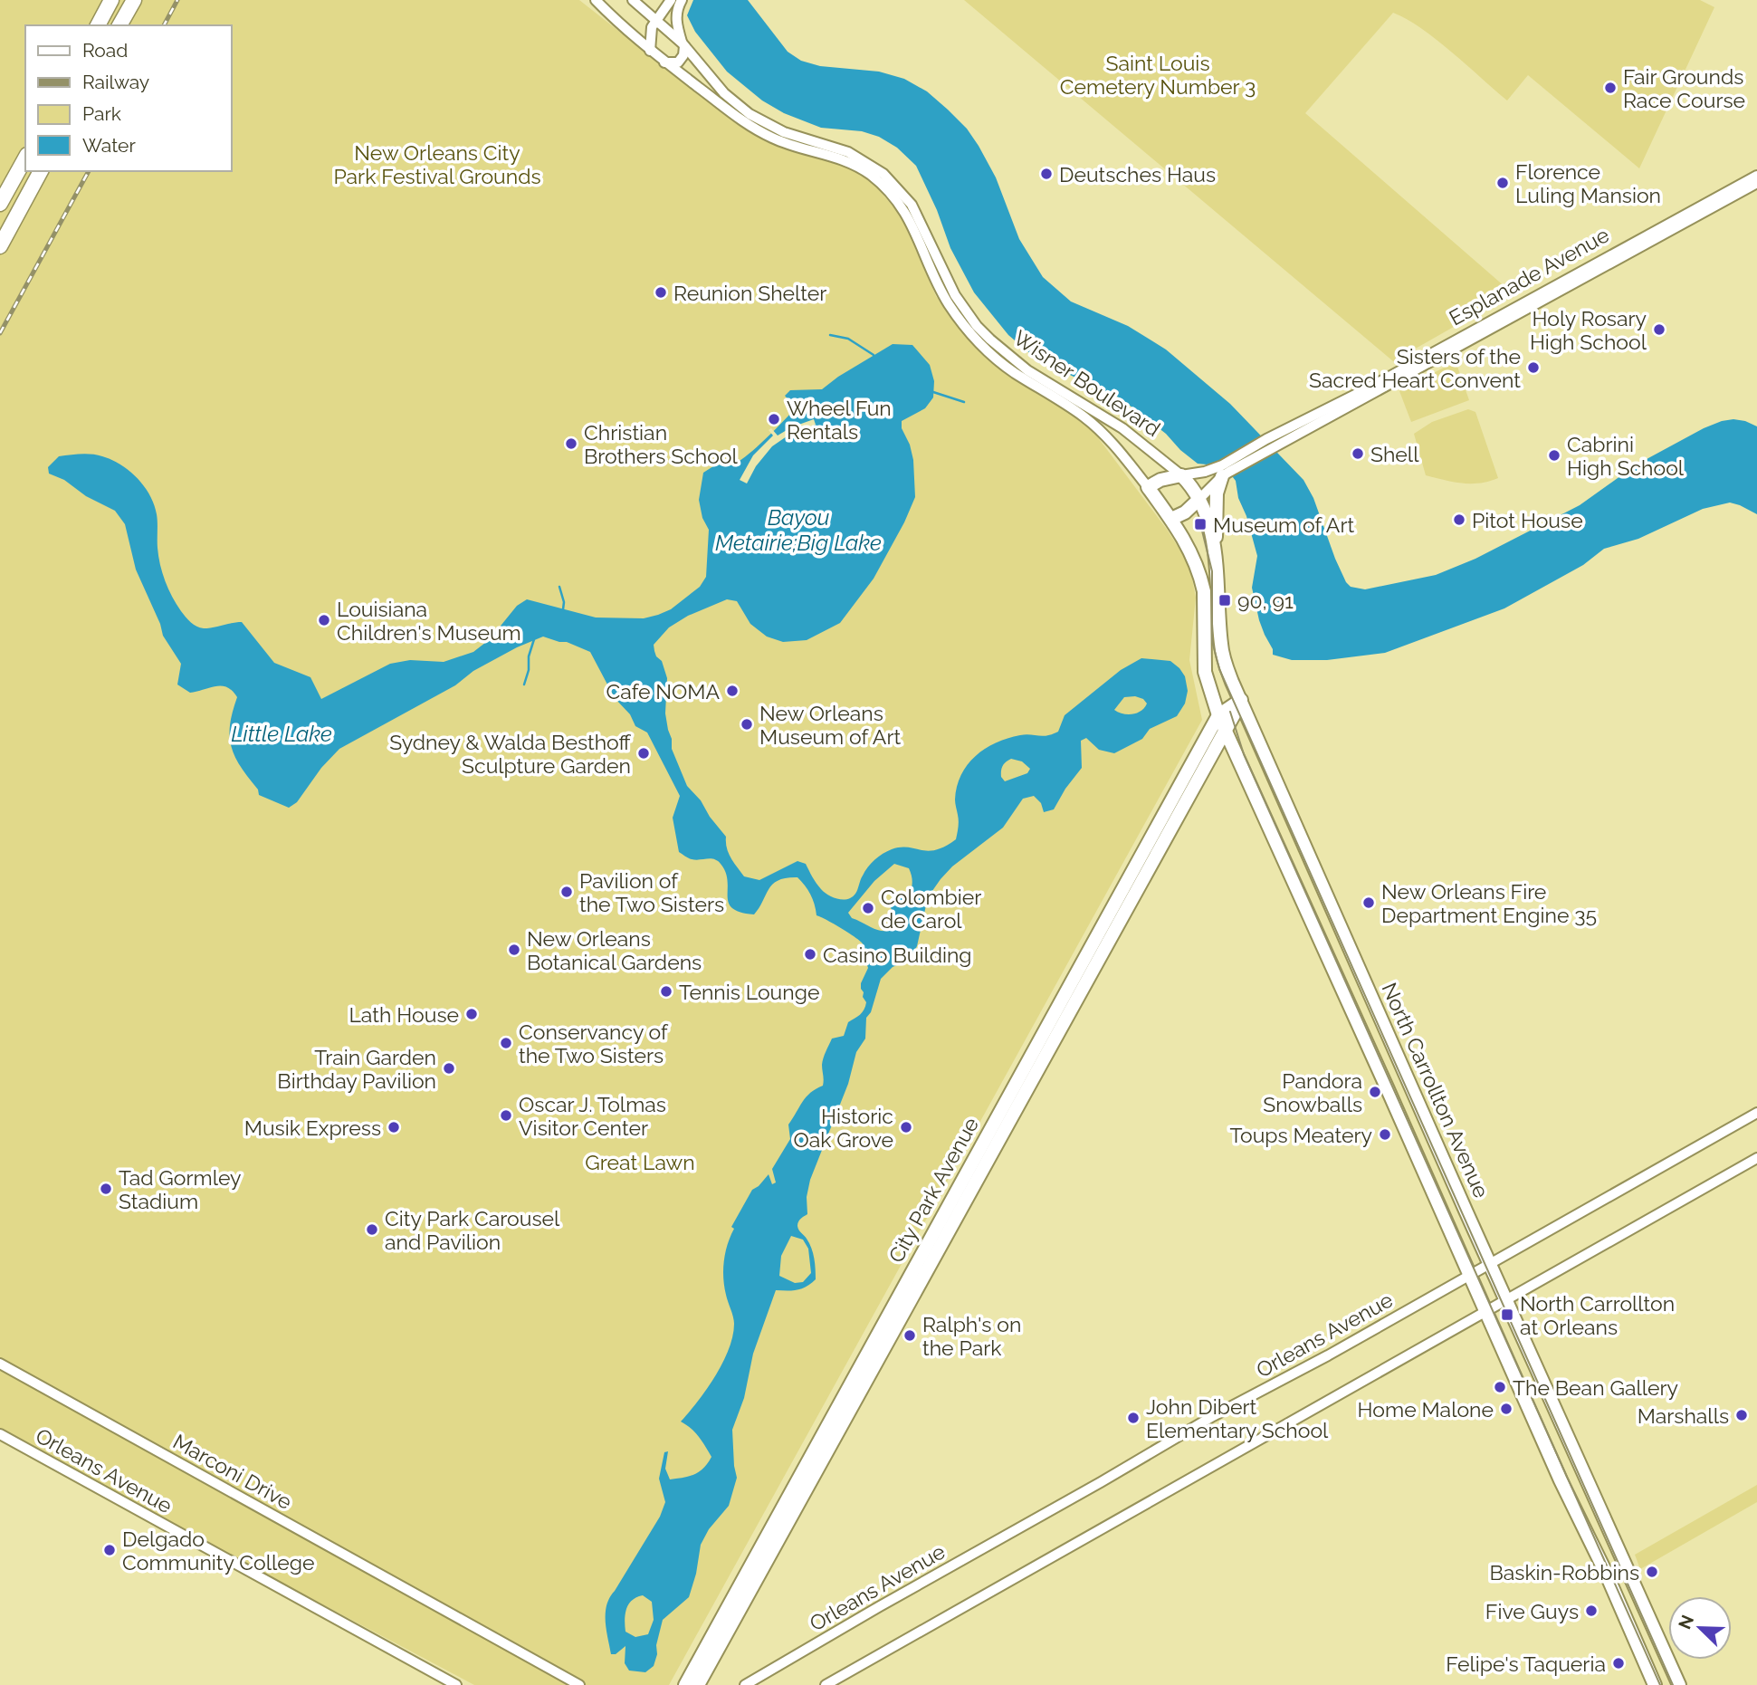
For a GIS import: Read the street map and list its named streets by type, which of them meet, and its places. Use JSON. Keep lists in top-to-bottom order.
{
  "streets": {
    "main road": [
      "Esplanade Avenue",
      "Wisner Boulevard",
      "North Carrollton Avenue",
      "City Park Avenue"
    ],
    "street": ["Orleans Avenue", "Marconi Drive"]
  },
  "crossings": [
    ["Esplanade Avenue", "Wisner Boulevard"],
    ["Esplanade Avenue", "North Carrollton Avenue"],
    ["Wisner Boulevard", "North Carrollton Avenue"],
    ["North Carrollton Avenue", "City Park Avenue"],
    ["North Carrollton Avenue", "Orleans Avenue"]
  ],
  "water": ["Bayou Metairie;Big Lake", "Little Lake"],
  "parks": ["Saint Louis Cemetery Number 3", "New Orleans City Park Festival Grounds", "Great Lawn"],
  "places": {
    "other": [
      "Fair Grounds Race Course",
      "Deutsches Haus",
      "Florence Luling Mansion",
      "Reunion Shelter",
      "Holy Rosary High School",
      "Sisters of the Sacred Heart Convent",
      "Wheel Fun Rentals",
      "Christian Brothers School",
      "Shell",
      "Cabrini High School",
      "Pitot House",
      "Louisiana Children's Museum",
      "Cafe NOMA",
      "New Orleans Museum of Art",
      "Sydney & Walda Besthoff Sculpture Garden",
      "Pavilion of the Two Sisters",
      "New Orleans Fire Department Engine 35",
      "Colombier de Carol",
      "New Orleans Botanical Gardens",
      "Casino Building",
      "Tennis Lounge",
      "Lath House",
      "Conservancy of the Two Sisters",
      "Train Garden Birthday Pavilion",
      "Pandora Snowballs",
      "Oscar J. Tolmas Visitor Center",
      "Musik Express",
      "Historic Oak Grove",
      "Toups Meatery",
      "Tad Gormley Stadium",
      "City Park Carousel and Pavilion",
      "Ralph's on the Park",
      "The Bean Gallery",
      "Home Malone",
      "Marshalls",
      "John Dibert Elementary School",
      "Delgado Community College",
      "Baskin-Robbins",
      "Five Guys",
      "Felipe's Taqueria"
    ],
    "transit": ["Museum of Art", "90, 91", "North Carrollton at Orleans"]
  },
  "legend": [
    "Road",
    "Railway",
    "Park",
    "Water"
  ],
  "north": "top left"
}
